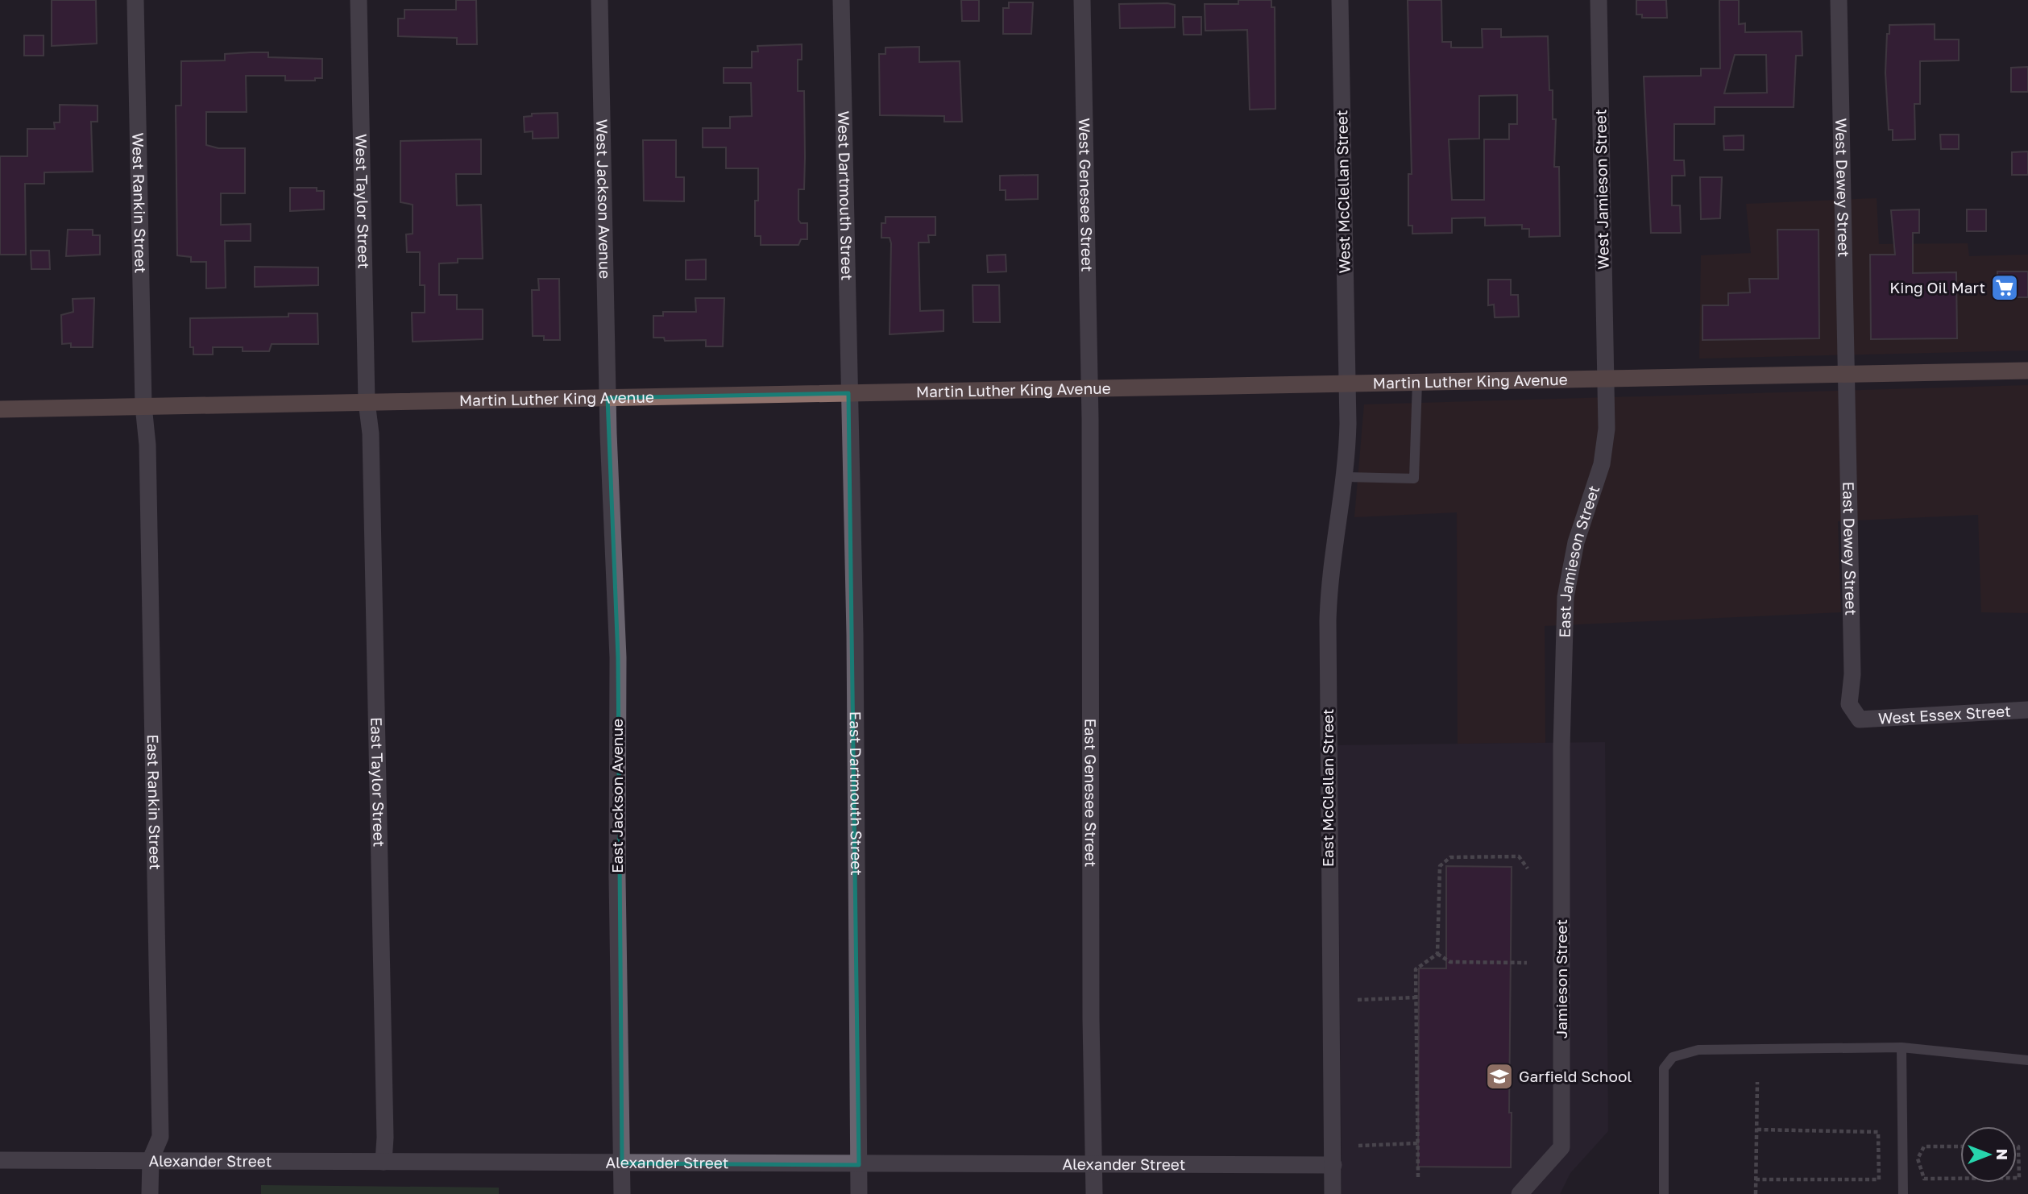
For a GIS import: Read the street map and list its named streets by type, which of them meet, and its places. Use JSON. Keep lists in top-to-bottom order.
{
  "streets": {
    "street": [
      "West Dewey Street",
      "West Jamieson Street",
      "West McClellan Street",
      "West Genesee Street",
      "West Dartmouth Street",
      "West Jackson Avenue",
      "West Taylor Street",
      "West Rankin Street",
      "Martin Luther King Avenue",
      "East Dewey Street",
      "East Jamieson Street",
      "West Essex Street",
      "East Taylor Street",
      "East McClellan Street",
      "East Genesee Street",
      "East Dartmouth Street",
      "East Jackson Avenue",
      "East Rankin Street",
      "Jamieson Street",
      "Alexander Street"
    ]
  },
  "crossings": [
    ["West Dewey Street", "Martin Luther King Avenue"],
    ["West Dewey Street", "East Dewey Street"],
    ["West Jamieson Street", "Martin Luther King Avenue"],
    ["West Jamieson Street", "East Jamieson Street"],
    ["West McClellan Street", "Martin Luther King Avenue"],
    ["West McClellan Street", "East McClellan Street"],
    ["West Genesee Street", "Martin Luther King Avenue"],
    ["West Genesee Street", "East Genesee Street"],
    ["West Dartmouth Street", "Martin Luther King Avenue"],
    ["West Dartmouth Street", "East Dartmouth Street"],
    ["West Jackson Avenue", "Martin Luther King Avenue"],
    ["West Jackson Avenue", "East Jackson Avenue"],
    ["West Taylor Street", "Martin Luther King Avenue"],
    ["West Taylor Street", "East Taylor Street"],
    ["West Rankin Street", "Martin Luther King Avenue"],
    ["West Rankin Street", "East Rankin Street"],
    ["Martin Luther King Avenue", "East Dewey Street"],
    ["Martin Luther King Avenue", "East Jamieson Street"],
    ["Martin Luther King Avenue", "East Taylor Street"],
    ["Martin Luther King Avenue", "East McClellan Street"],
    ["Martin Luther King Avenue", "East Genesee Street"],
    ["Martin Luther King Avenue", "East Dartmouth Street"],
    ["Martin Luther King Avenue", "East Jackson Avenue"],
    ["Martin Luther King Avenue", "East Rankin Street"],
    ["East Dewey Street", "West Essex Street"],
    ["East Jamieson Street", "Jamieson Street"],
    ["East Taylor Street", "Alexander Street"],
    ["East McClellan Street", "Alexander Street"],
    ["East Genesee Street", "Alexander Street"],
    ["East Dartmouth Street", "Alexander Street"],
    ["East Jackson Avenue", "Alexander Street"],
    ["East Rankin Street", "Alexander Street"]
  ],
  "places": {
    "supermarket": ["King Oil Mart"],
    "school or university": ["Garfield School"]
  },
  "north": "right"
}
